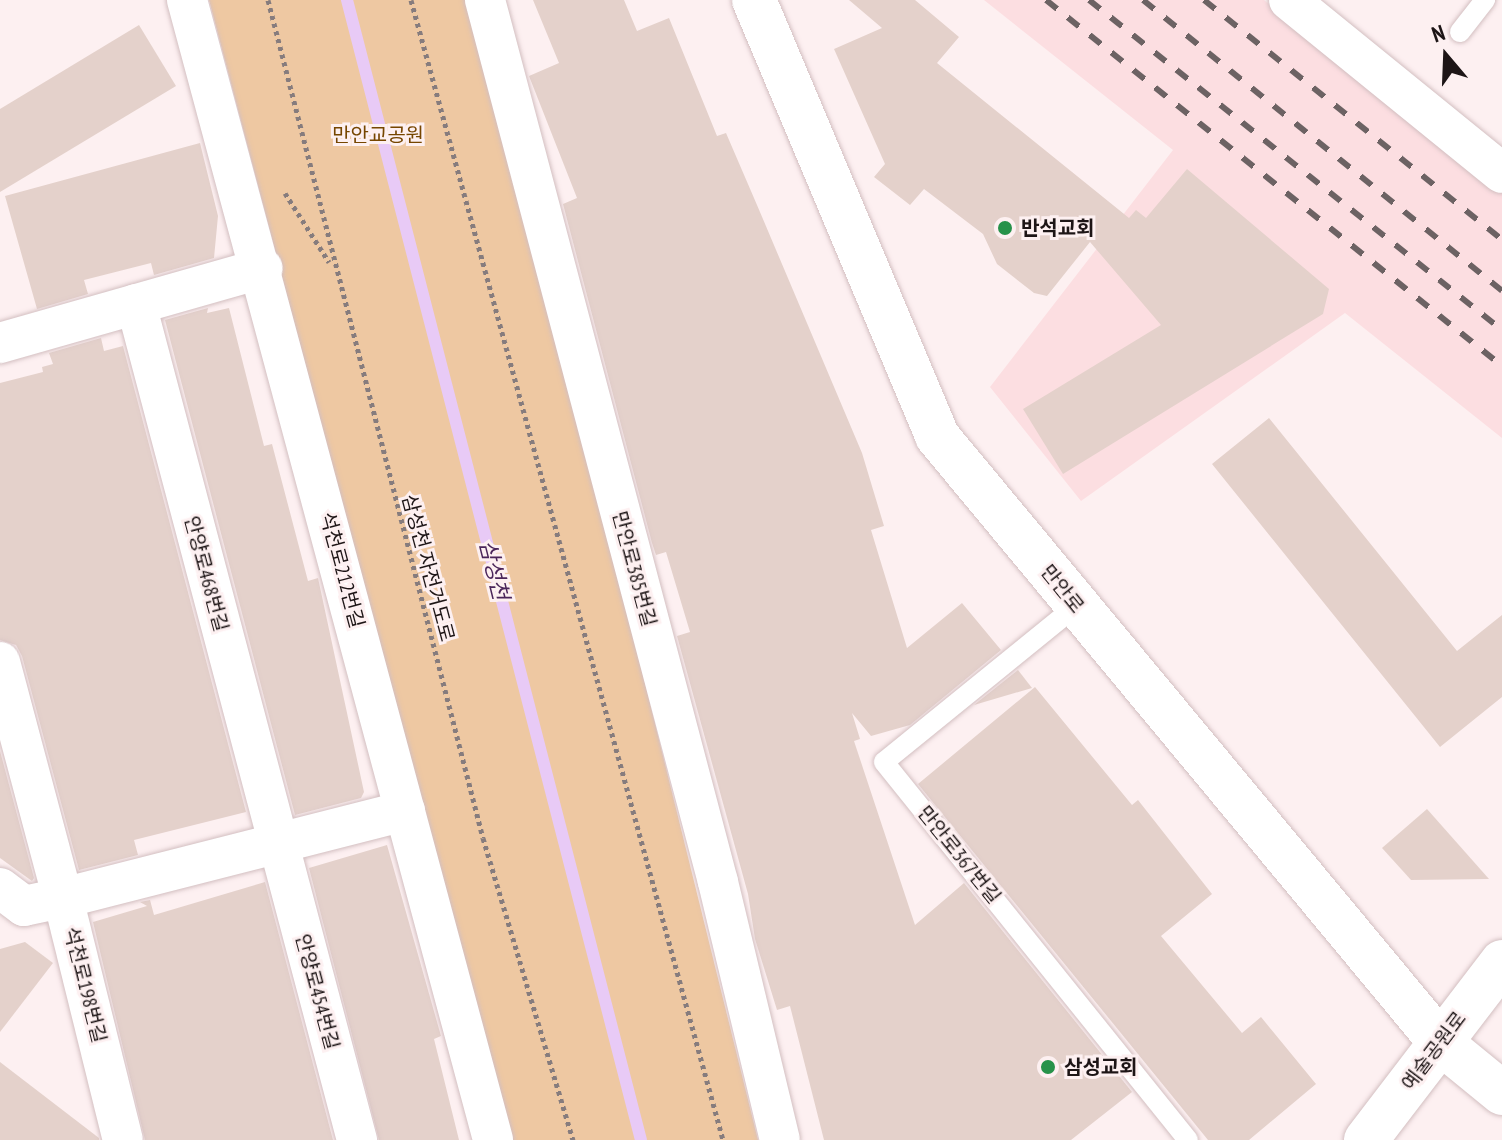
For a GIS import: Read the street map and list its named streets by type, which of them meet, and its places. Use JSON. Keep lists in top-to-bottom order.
{
  "streets": {
    "street": [
      "만안로385번길",
      "석천로212번길",
      "안양로468번길",
      "만안로",
      "석천로198번길",
      "안양로454번길",
      "예술공원로"
    ],
    "lane": ["만안로367번길"],
    "path": ["삼성천 자전거도로"]
  },
  "crossings": [
    ["안양로468번길", "안양로454번길"],
    ["만안로", "만안로367번길"],
    ["만안로", "예술공원로"]
  ],
  "water": ["삼성천"],
  "parks": ["만안교공원"],
  "places": ["반석교회", "삼성교회"],
  "north": "top"
}
